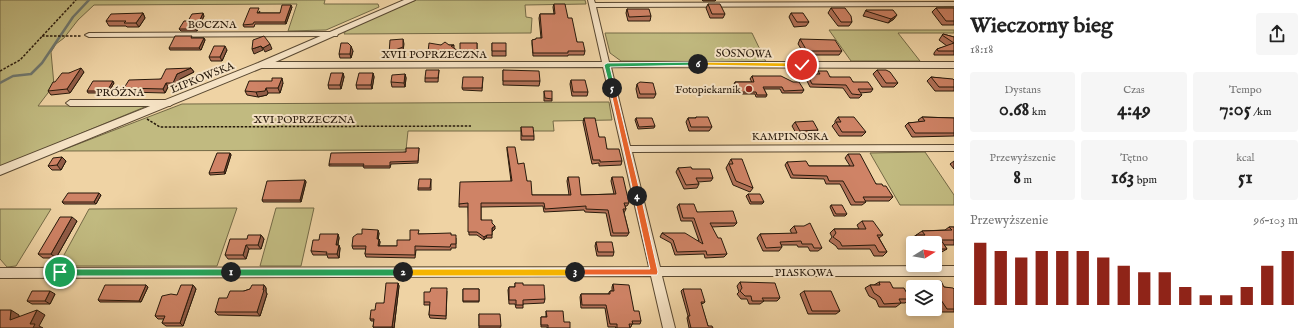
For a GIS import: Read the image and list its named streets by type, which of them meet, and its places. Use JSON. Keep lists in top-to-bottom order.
{
  "streets": {
    "street": [
      "BOCZNA",
      "SOSNOWA",
      "XVII POPRZECZNA",
      "LIPKOWSKA",
      "PRÓŻNA",
      "KAMPINOSKA",
      "PIASKOWA"
    ],
    "path": ["XVI POPRZECZNA"]
  },
  "crossings": [
    ["BOCZNA", "LIPKOWSKA"],
    ["SOSNOWA", "XVII POPRZECZNA"],
    ["XVII POPRZECZNA", "LIPKOWSKA"],
    ["LIPKOWSKA", "PRÓŻNA"],
    ["LIPKOWSKA", "XVI POPRZECZNA"]
  ],
  "places": ["Fotopiekarnik"],
  "north": "right",
  "page": {
    "heading": ["Wieczorny bieg", "18:18"],
    "pins": [
      "6",
      "5",
      "4",
      "1",
      "2",
      "3"
    ],
    "stats": [
      ["Dystans", "0.68 km"],
      ["Czas", "4:49"],
      ["Tempo", "7:05 /km"],
      ["Przewyższenie", "8 m"],
      ["Tętno", "163 bpm"],
      ["kcal", "51"]
    ],
    "chart": ["Przewyższenie", "96–103 m"]
  }
}
